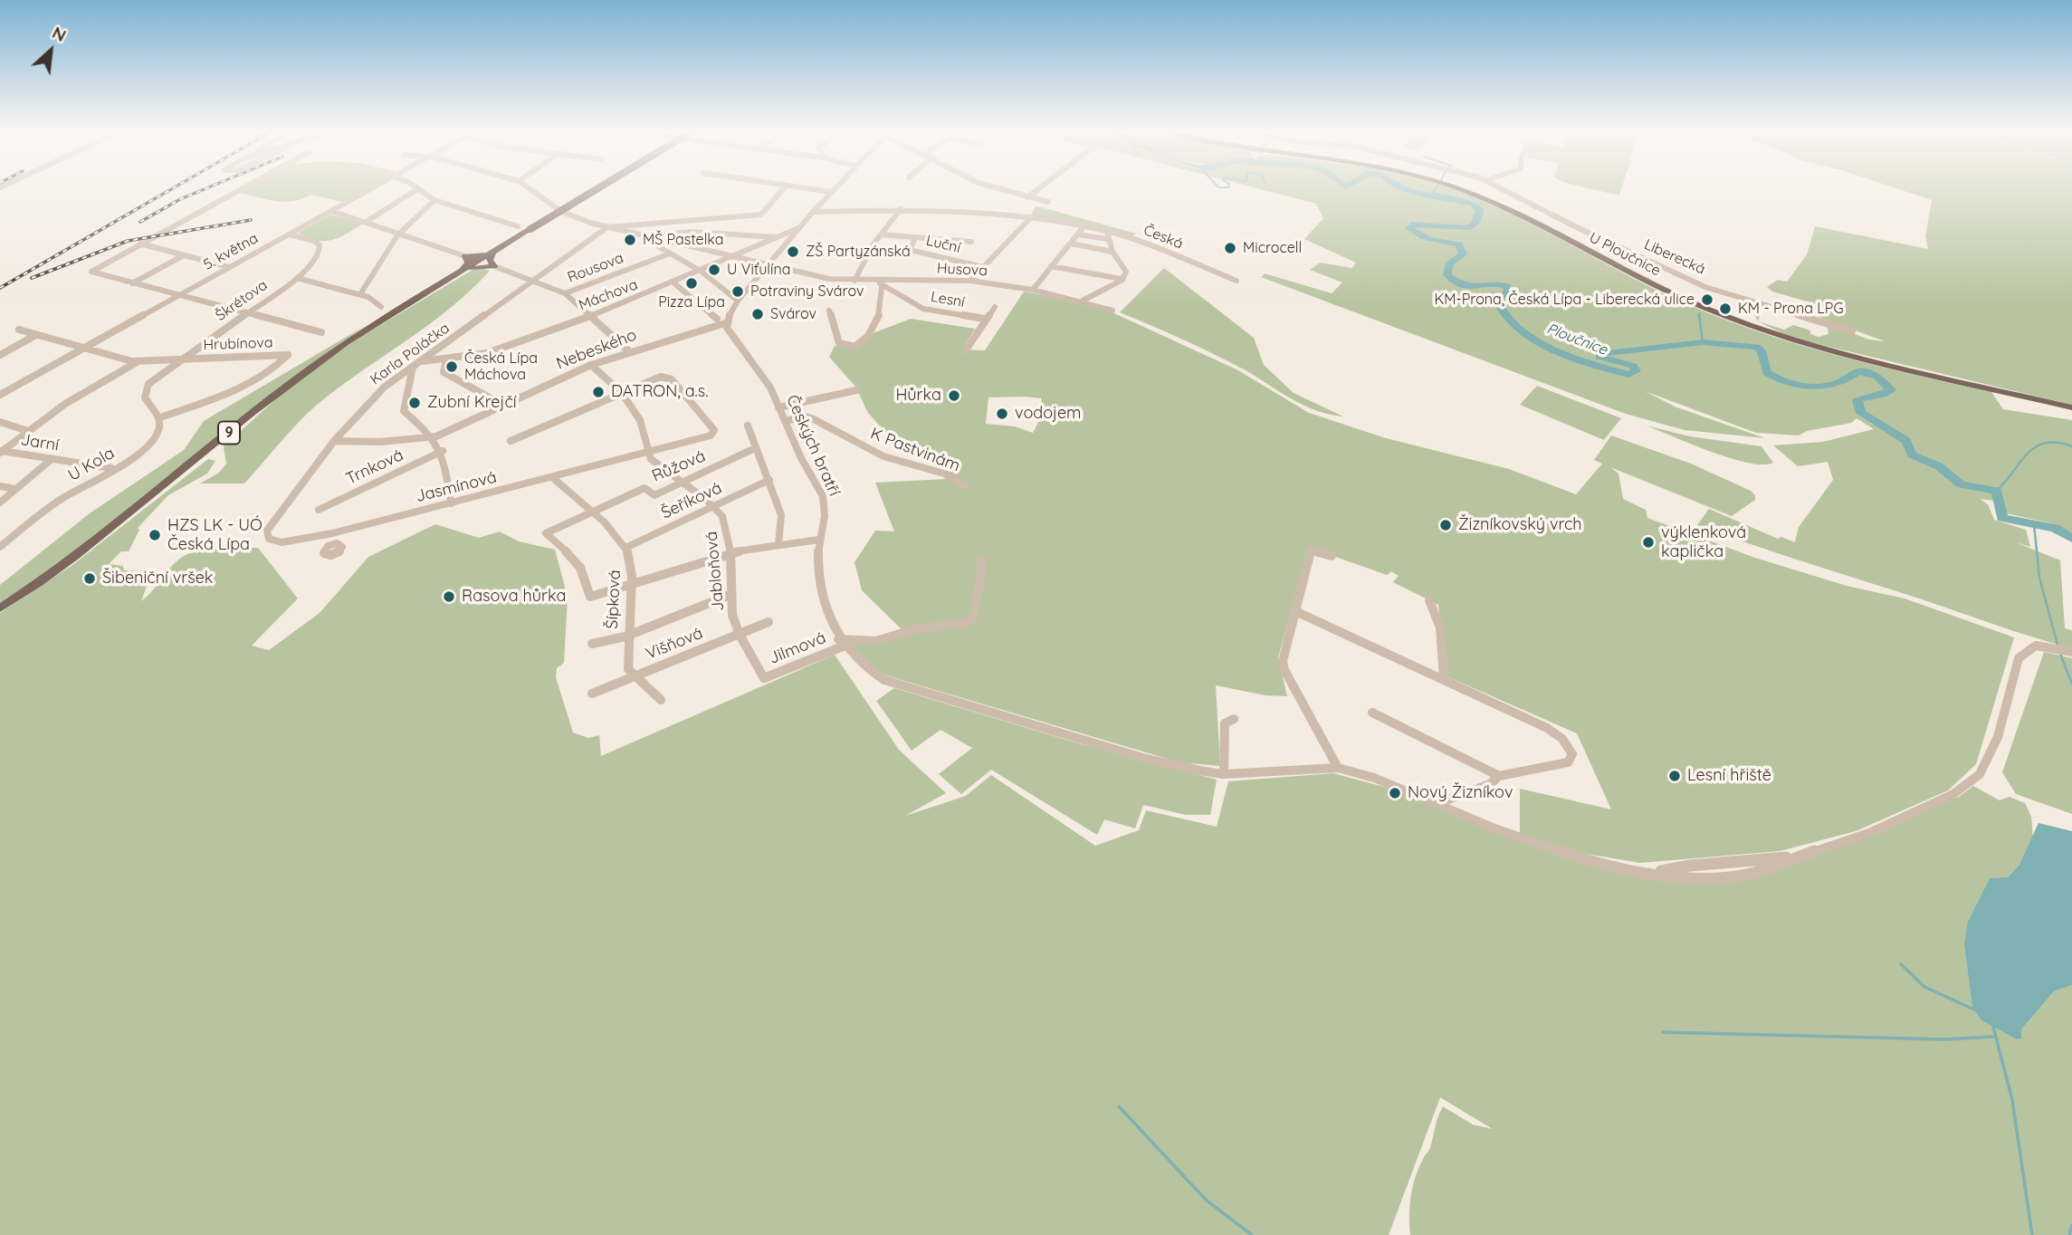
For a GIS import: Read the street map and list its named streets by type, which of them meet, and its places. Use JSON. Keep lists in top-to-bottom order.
{
  "streets": {
    "main road": ["U Ploučnice", "9"],
    "street": [
      "Česká",
      "Luční",
      "5. května",
      "Liberecká",
      "Rousova",
      "Husova",
      "Máchova",
      "Lesní",
      "Škrétova",
      "Hrubínova",
      "Nebeského",
      "Karla Poláčka",
      "Jarní",
      "Českých bratří",
      "K Pastvinám",
      "U Kola",
      "Růžová",
      "Trnková",
      "Jasmínová",
      "Šeříková",
      "Jabloňová",
      "Šípková",
      "Višňová",
      "Jilmová"
    ]
  },
  "crossings": [
    ["5. května", "Škrétova"],
    ["5. května", "Hrubínova"],
    ["Husova", "Máchova"],
    ["Husova", "Lesní"],
    ["Máchova", "Karla Poláčka"],
    ["Škrétova", "Hrubínova"],
    ["Škrétova", "U Kola"],
    ["Hrubínova", "U Kola"],
    ["Nebeského", "Karla Poláčka"],
    ["Nebeského", "Českých bratří"],
    ["Karla Poláčka", "Jasmínová"],
    ["Jarní", "U Kola"],
    ["Českých bratří", "K Pastvinám"],
    ["Českých bratří", "Jilmová"],
    ["Růžová", "Jabloňová"],
    ["Růžová", "Šípková"],
    ["Jasmínová", "Jabloňová"],
    ["Jasmínová", "Šípková"],
    ["Šeříková", "Jabloňová"],
    ["Šeříková", "Šípková"],
    ["Jabloňová", "Višňová"],
    ["Jabloňová", "Jilmová"],
    ["Šípková", "Višňová"]
  ],
  "water": ["Ploučnice"],
  "places": [
    "MŠ Pastelka",
    "Microcell",
    "ZŠ Partyzánská",
    "U Viťulína",
    "Pizza Lípa",
    "Potraviny Svárov",
    "KM-Prona, Česká Lípa - Liberecká ulice",
    "KM - Prona LPG",
    "Svárov",
    "Česká Lípa Máchova",
    "DATRON, a.s.",
    "Hůrka",
    "Zubní Krejčí",
    "vodojem",
    "Žizníkovský vrch",
    "HZS LK - UÓ Česká Lípa",
    "výklenková kaplička",
    "Šibeniční vršek",
    "Rasova hůrka",
    "Lesní hřiště",
    "Nový Žizníkov"
  ],
  "north": "top right"
}
